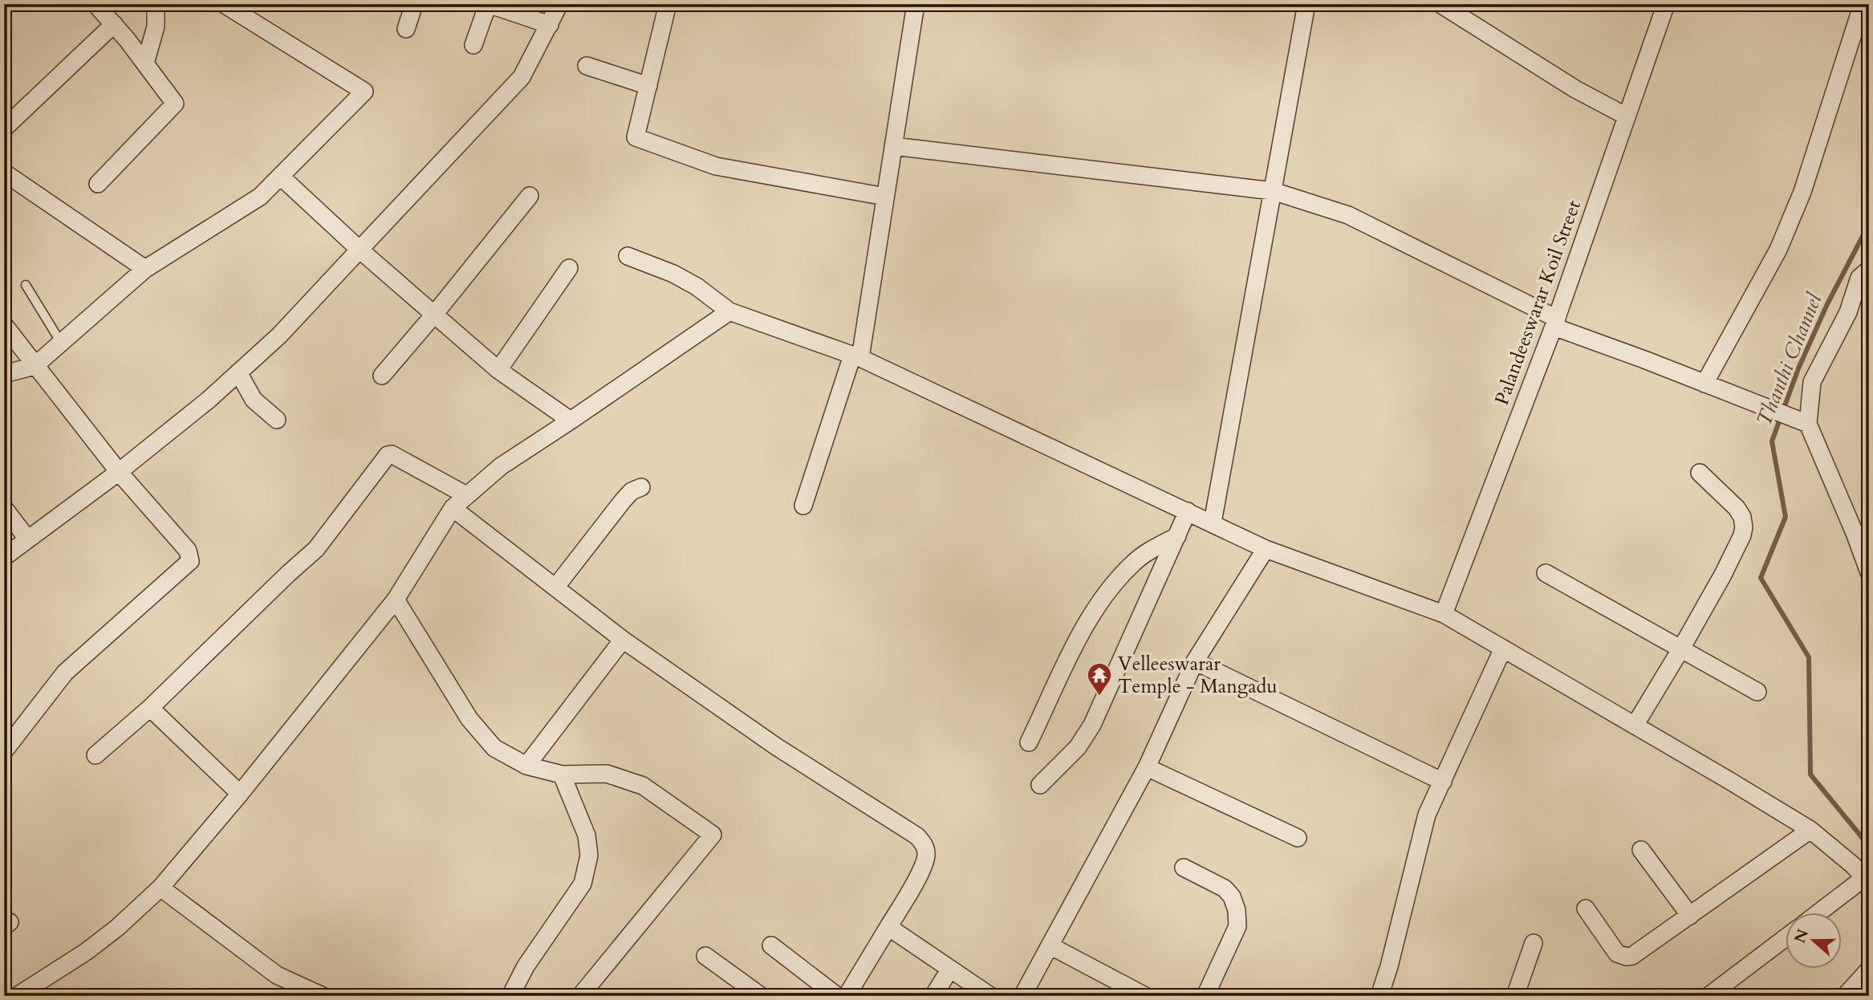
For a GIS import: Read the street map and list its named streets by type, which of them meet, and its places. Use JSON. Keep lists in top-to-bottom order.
{
  "streets": {
    "street": ["Palandeeswarar Koil Street"]
  },
  "water": ["Thanthi Channel"],
  "places": {
    "temple": ["Velleeswarar Temple - Mangadu"]
  },
  "north": "left"
}
